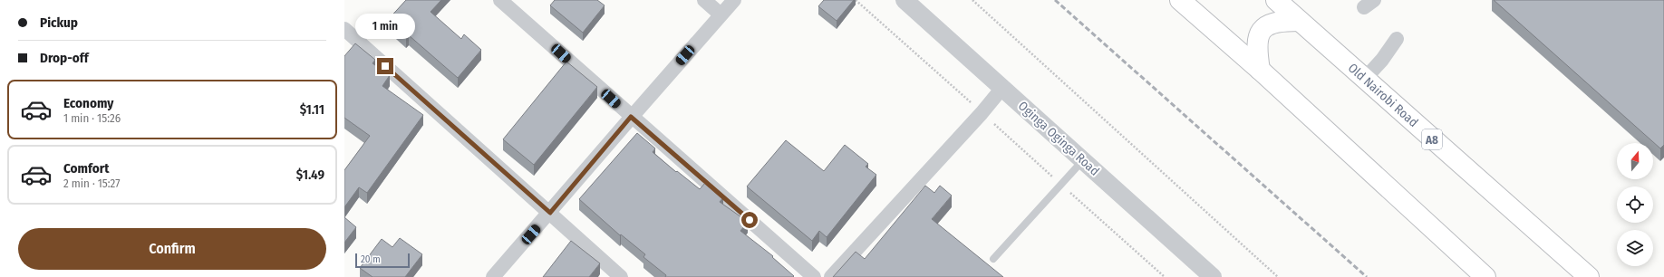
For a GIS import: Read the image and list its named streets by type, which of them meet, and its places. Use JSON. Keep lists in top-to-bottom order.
{
  "streets": {
    "highway": ["Old Nairobi Road", "A8"],
    "street": ["Oginga Oginga Road"]
  },
  "scale_bar": "20 m",
  "north": "top",
  "page": {
    "banner": ["Pickup", "Drop-off"],
    "bubble": "1 min",
    "list": [
      {
        "name": "Economy",
        "note": "1 min · 15:26",
        "value": "$1.11"
      },
      {
        "name": "Comfort",
        "note": "2 min · 15:27",
        "value": "$1.49"
      }
    ],
    "buttons": "Confirm",
    "scale": "20 m"
  }
}
